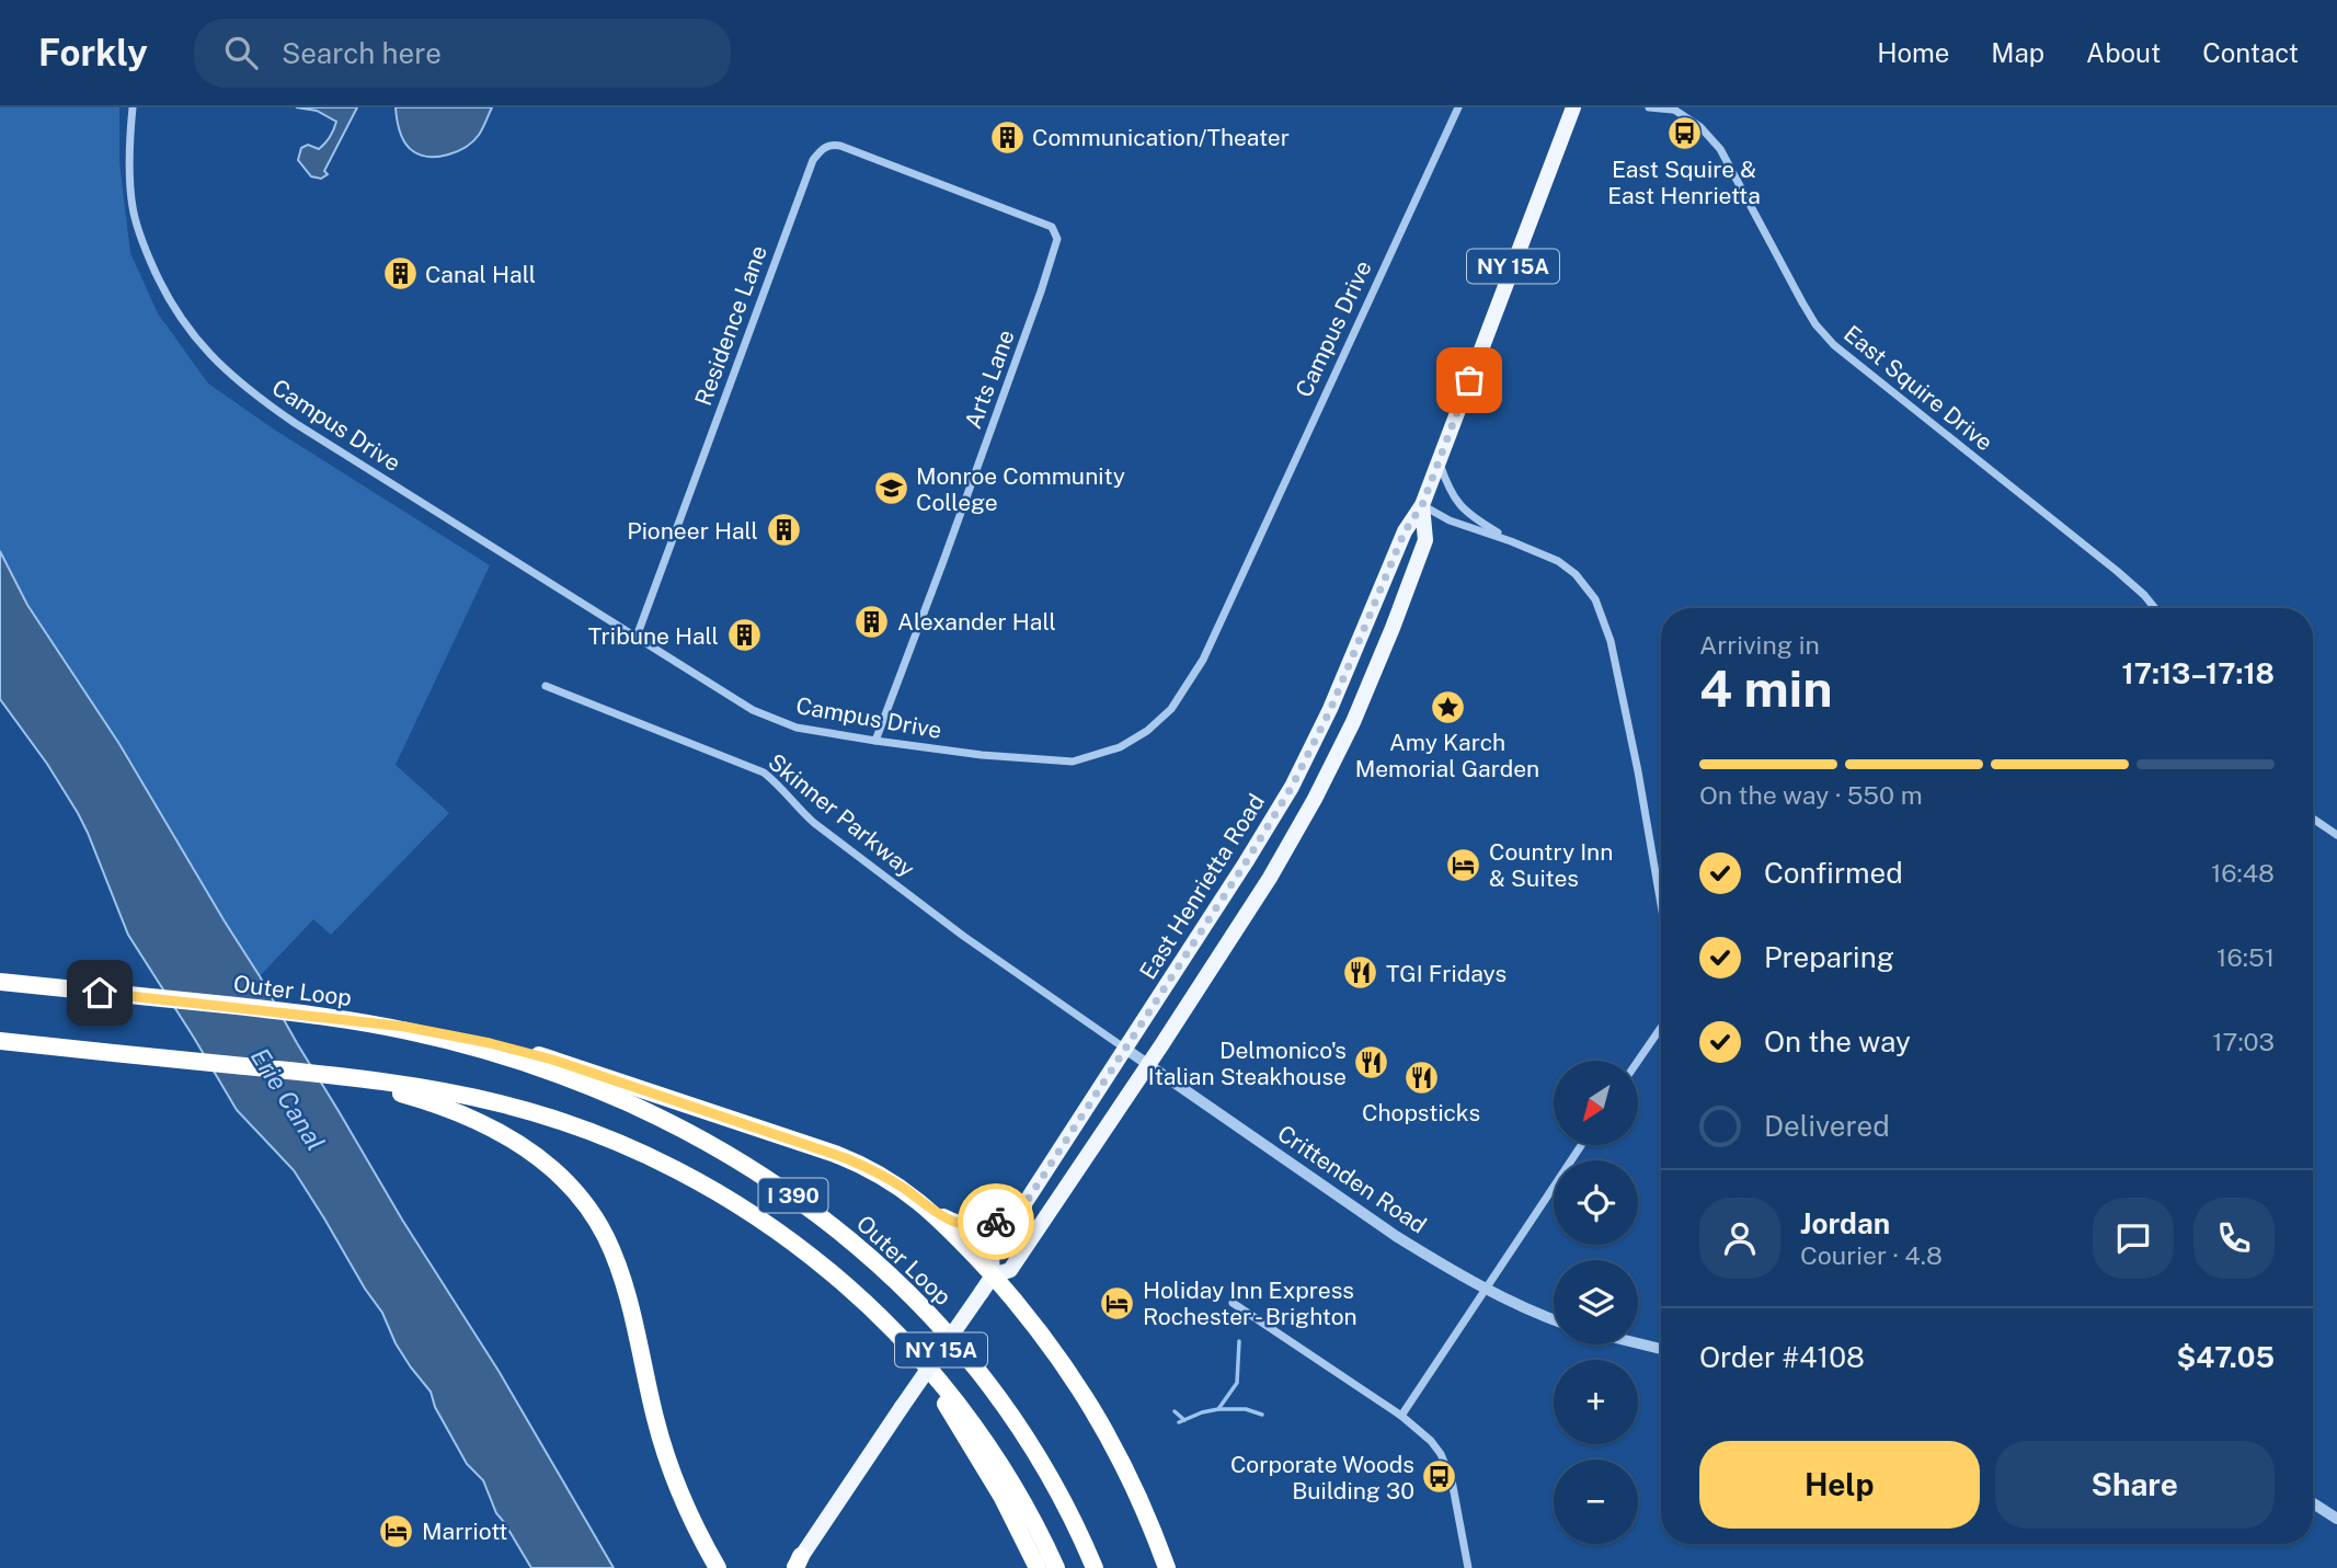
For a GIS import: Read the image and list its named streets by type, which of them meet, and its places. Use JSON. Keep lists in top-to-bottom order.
{
  "streets": {
    "highway": ["Outer Loop", "I 390"],
    "main road": ["NY 15A", "East Henrietta Road"],
    "street": [
      "Residence Lane",
      "Campus Drive",
      "Arts Lane",
      "East Squire Drive",
      "Skinner Parkway",
      "Crittenden Road"
    ]
  },
  "crossings": [
    ["Residence Lane", "Campus Drive"],
    ["Residence Lane", "Arts Lane"],
    ["Campus Drive", "Arts Lane"],
    ["Skinner Parkway", "East Henrietta Road"],
    ["Skinner Parkway", "Crittenden Road"],
    ["East Henrietta Road", "Crittenden Road"]
  ],
  "water": ["Erie Canal"],
  "places": {
    "bus stop": ["East Squire & East Henrietta", "Corporate Woods Building 30"],
    "building": [
      "Communication/Theater",
      "Canal Hall",
      "Pioneer Hall",
      "Alexander Hall",
      "Tribune Hall"
    ],
    "school or university": ["Monroe Community College"],
    "place": ["Amy Karch Memorial Garden"],
    "hotel": ["Country Inn & Suites", "Holiday Inn Express Rochester - Brighton", "Marriott"],
    "restaurant": ["TGI Fridays", "Delmonico's Italian Steakhouse", "Chopsticks"]
  },
  "north": "bottom left",
  "page": {
    "header": "Forkly",
    "search": "Search here",
    "nav": [
      "Home",
      "Map",
      "About",
      "Contact"
    ],
    "heading": ["4 min", "Arriving in", "17:13–17:18"],
    "panel": [
      "Jordan",
      "Courier · 4.8",
      "Order #4108",
      "$47.05"
    ],
    "bar": "On the way · 550 m",
    "list": [
      ["Confirmed", "16:48"],
      ["Preparing", "16:51"],
      ["On the way", "17:03"],
      "Delivered"
    ],
    "map_buttons": ["+", "−"],
    "buttons": ["Help", "Share"]
  }
}
